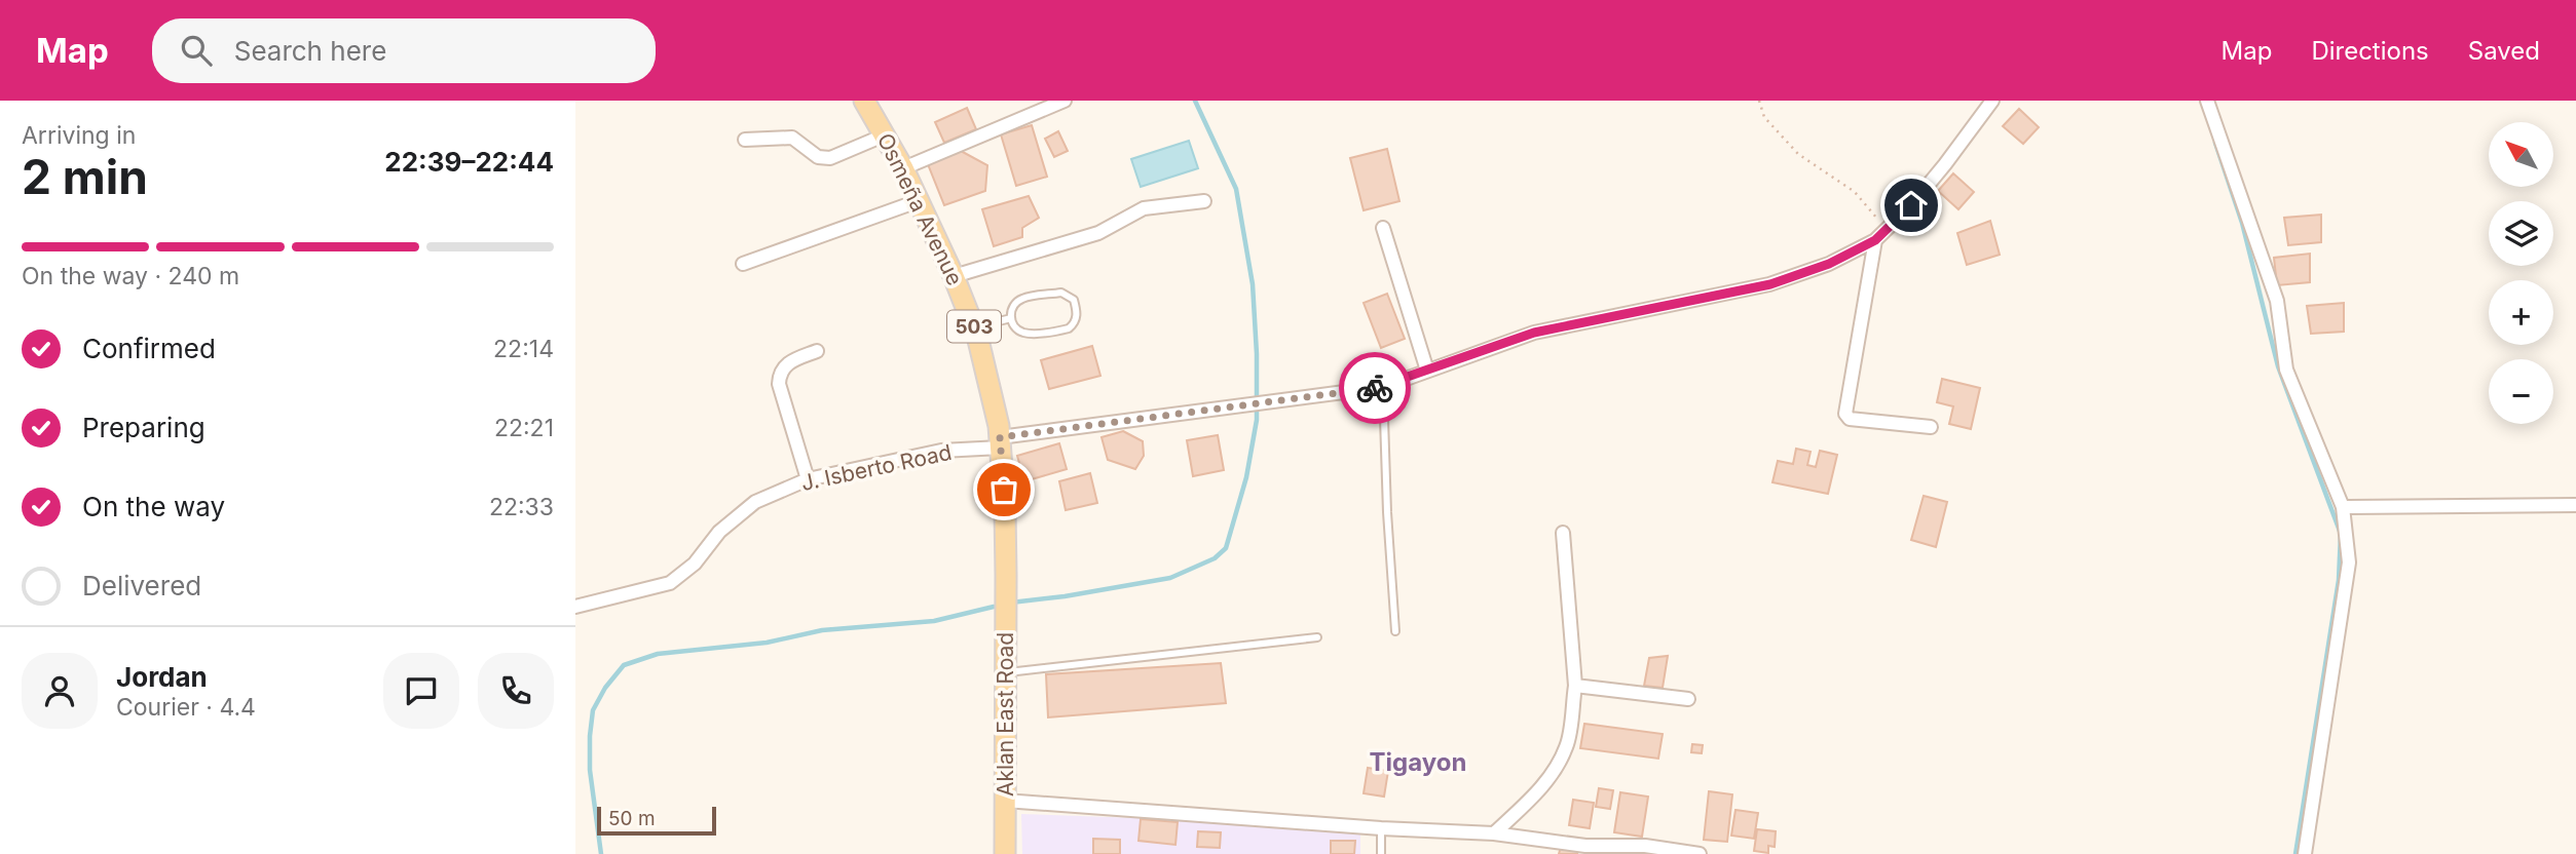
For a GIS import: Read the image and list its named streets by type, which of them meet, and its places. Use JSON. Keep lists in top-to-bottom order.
{
  "streets": {
    "main road": ["Osmeña Avenue", "503", "Aklan East Road"],
    "street": ["J. Isberto Road"]
  },
  "crossings": [
    ["Osmeña Avenue", "J. Isberto Road"],
    ["Osmeña Avenue", "Aklan East Road"]
  ],
  "districts": ["Tigayon"],
  "scale_bar": "50 m",
  "north": "top left",
  "page": {
    "header": "Map",
    "search": "Search here",
    "nav": ["Map", "Directions", "Saved"],
    "heading": ["2 min", "Arriving in", "22:39–22:44"],
    "panel": ["Jordan", "Courier · 4.4"],
    "map_buttons": ["+", "−"],
    "bar": "On the way · 240 m",
    "list": [
      ["Confirmed", "22:14"],
      ["Preparing", "22:21"],
      ["On the way", "22:33"],
      "Delivered"
    ],
    "scale": "50 m"
  }
}
